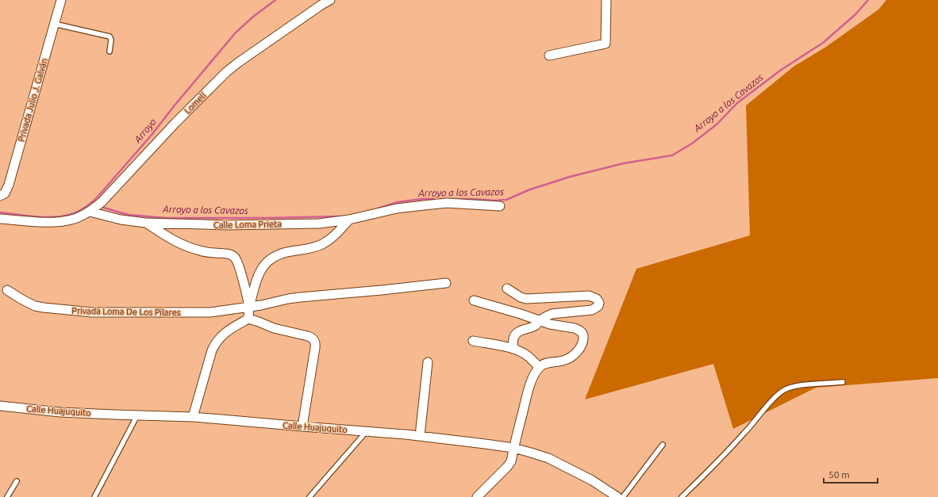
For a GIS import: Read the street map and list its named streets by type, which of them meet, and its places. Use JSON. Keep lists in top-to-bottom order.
{
  "streets": {
    "street": [
      "Privada Julio J. Galván",
      "Lomelí",
      "Calle Loma Prieta",
      "Privada Loma De Los Pilares",
      "Calle Huajuquito"
    ]
  },
  "crossings": [
    ["Lomelí", "Calle Loma Prieta"]
  ],
  "water": ["Arroyo a los Cavazos", "Arroyo"],
  "scale_bar": "50 m"
}
